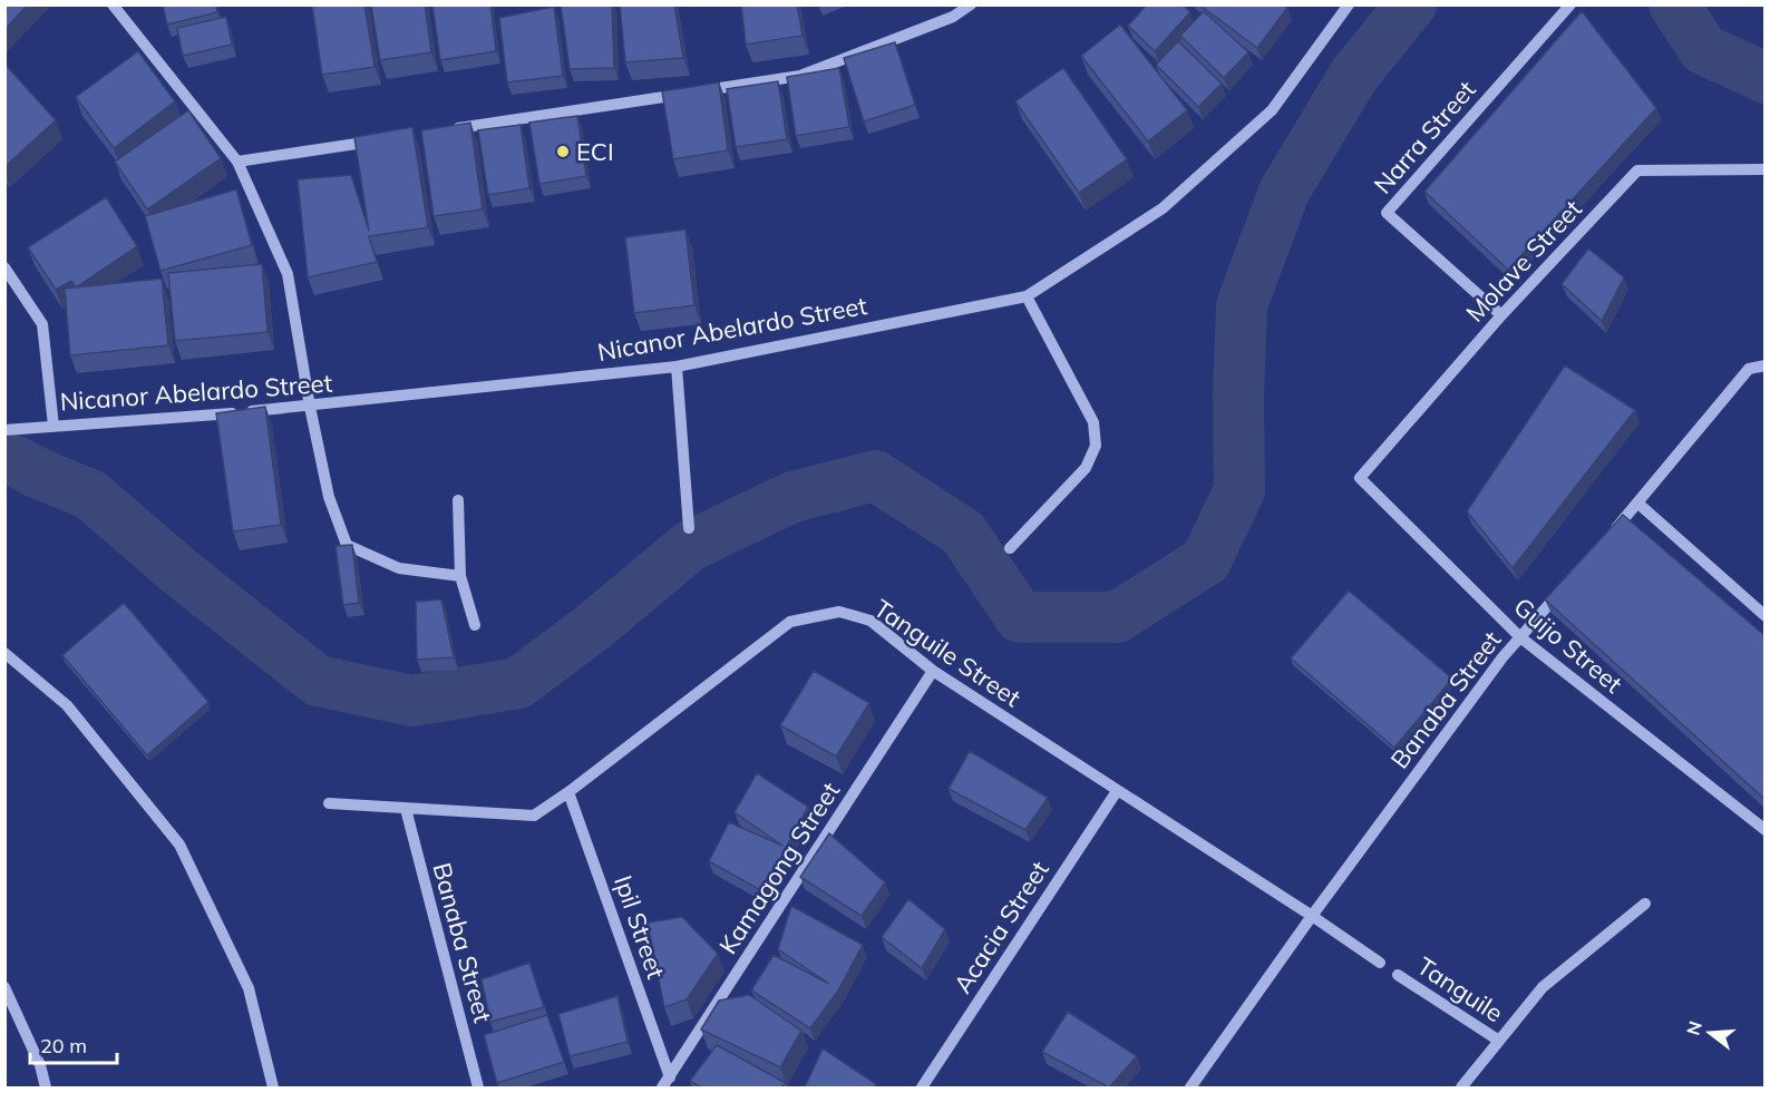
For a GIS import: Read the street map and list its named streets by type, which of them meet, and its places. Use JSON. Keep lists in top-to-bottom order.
{
  "streets": {
    "street": [
      "Narra Street",
      "Molave Street",
      "Nicanor Abelardo Street",
      "Guijo Street",
      "Tanguile Street",
      "Banaba Street",
      "Kamagong Street",
      "Ipil Street",
      "Acacia Street",
      "Tanguile"
    ]
  },
  "crossings": [
    ["Narra Street", "Molave Street"],
    ["Molave Street", "Guijo Street"],
    ["Guijo Street", "Banaba Street"],
    ["Tanguile Street", "Banaba Street"],
    ["Tanguile Street", "Kamagong Street"],
    ["Tanguile Street", "Ipil Street"],
    ["Tanguile Street", "Acacia Street"],
    ["Kamagong Street", "Ipil Street"]
  ],
  "places": ["ECI"],
  "scale_bar": "20 m",
  "north": "left"
}
